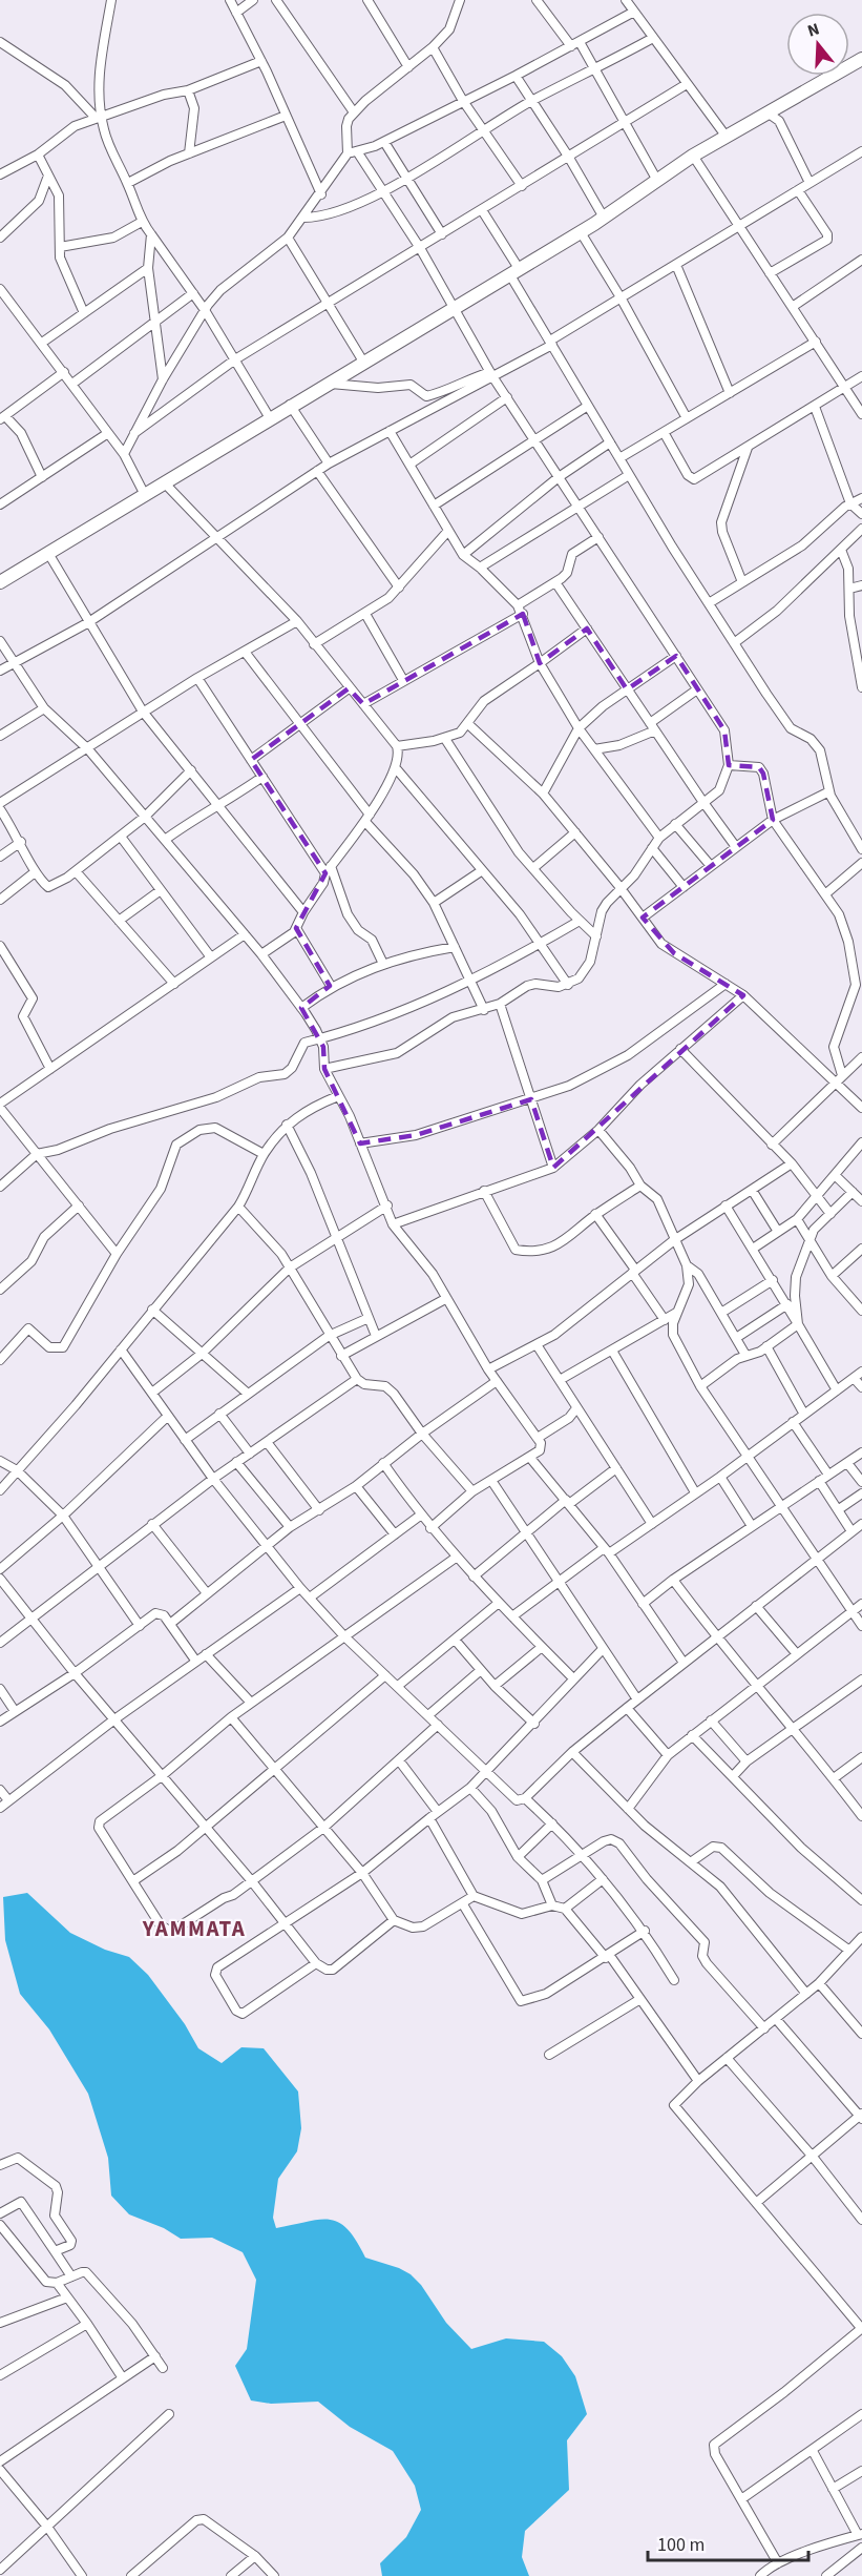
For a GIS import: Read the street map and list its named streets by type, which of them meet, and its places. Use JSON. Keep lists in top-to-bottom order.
{
  "districts": ["YAMMATA"],
  "scale_bar": "100 m",
  "north": "top"
}
